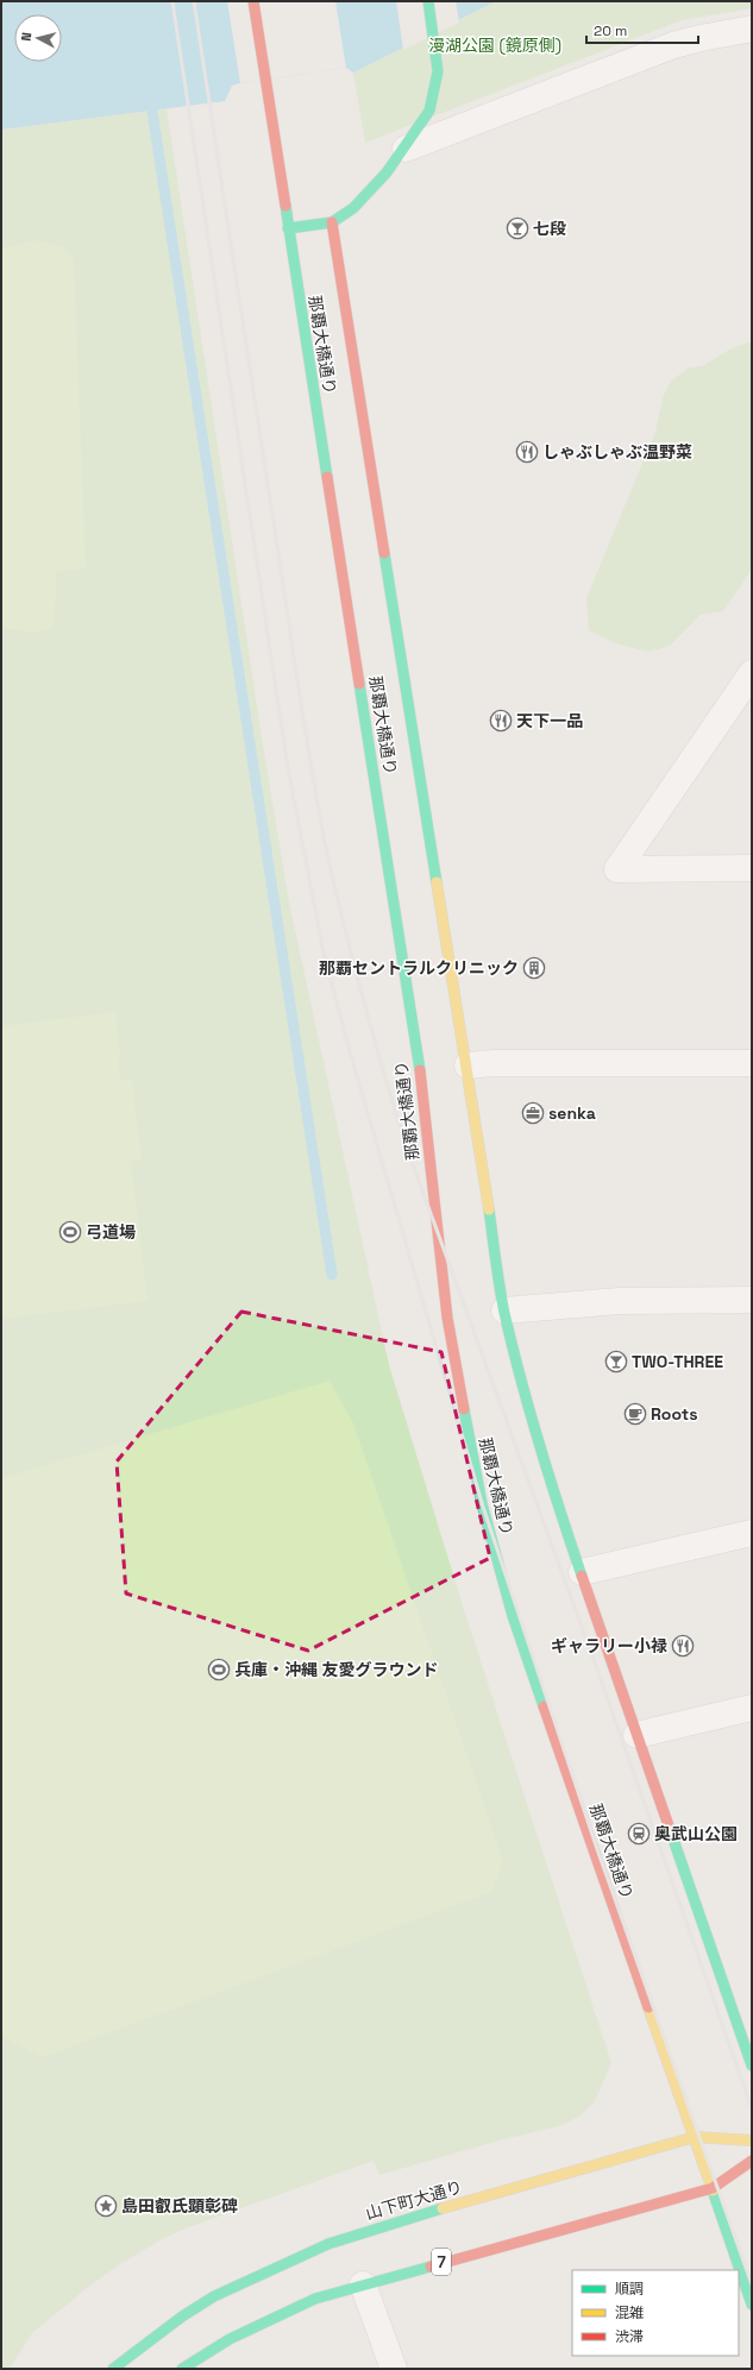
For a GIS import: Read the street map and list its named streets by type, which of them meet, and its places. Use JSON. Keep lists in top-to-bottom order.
{
  "streets": {
    "main road": ["那覇大橋通り", "山下町大通り", "7"]
  },
  "crossings": [
    ["那覇大橋通り", "山下町大通り"],
    ["那覇大橋通り", "7"]
  ],
  "parks": ["漫湖公園 (鏡原側)"],
  "places": {
    "bar": ["七段", "TWO-THREE"],
    "restaurant": ["しゃぶしゃぶ温野菜", "天下一品", "ギャラリー小禄"],
    "building": ["那覇セントラルクリニック"],
    "office": ["senka"],
    "sports": ["弓道場", "兵庫・沖縄 友愛グラウンド"],
    "cafe": ["Roots"],
    "station": ["奥武山公園"],
    "place": ["島田叡氏顕彰碑"]
  },
  "legend": ["順調", "混雑", "渋滞"],
  "scale_bar": "20 m",
  "north": "left"
}
